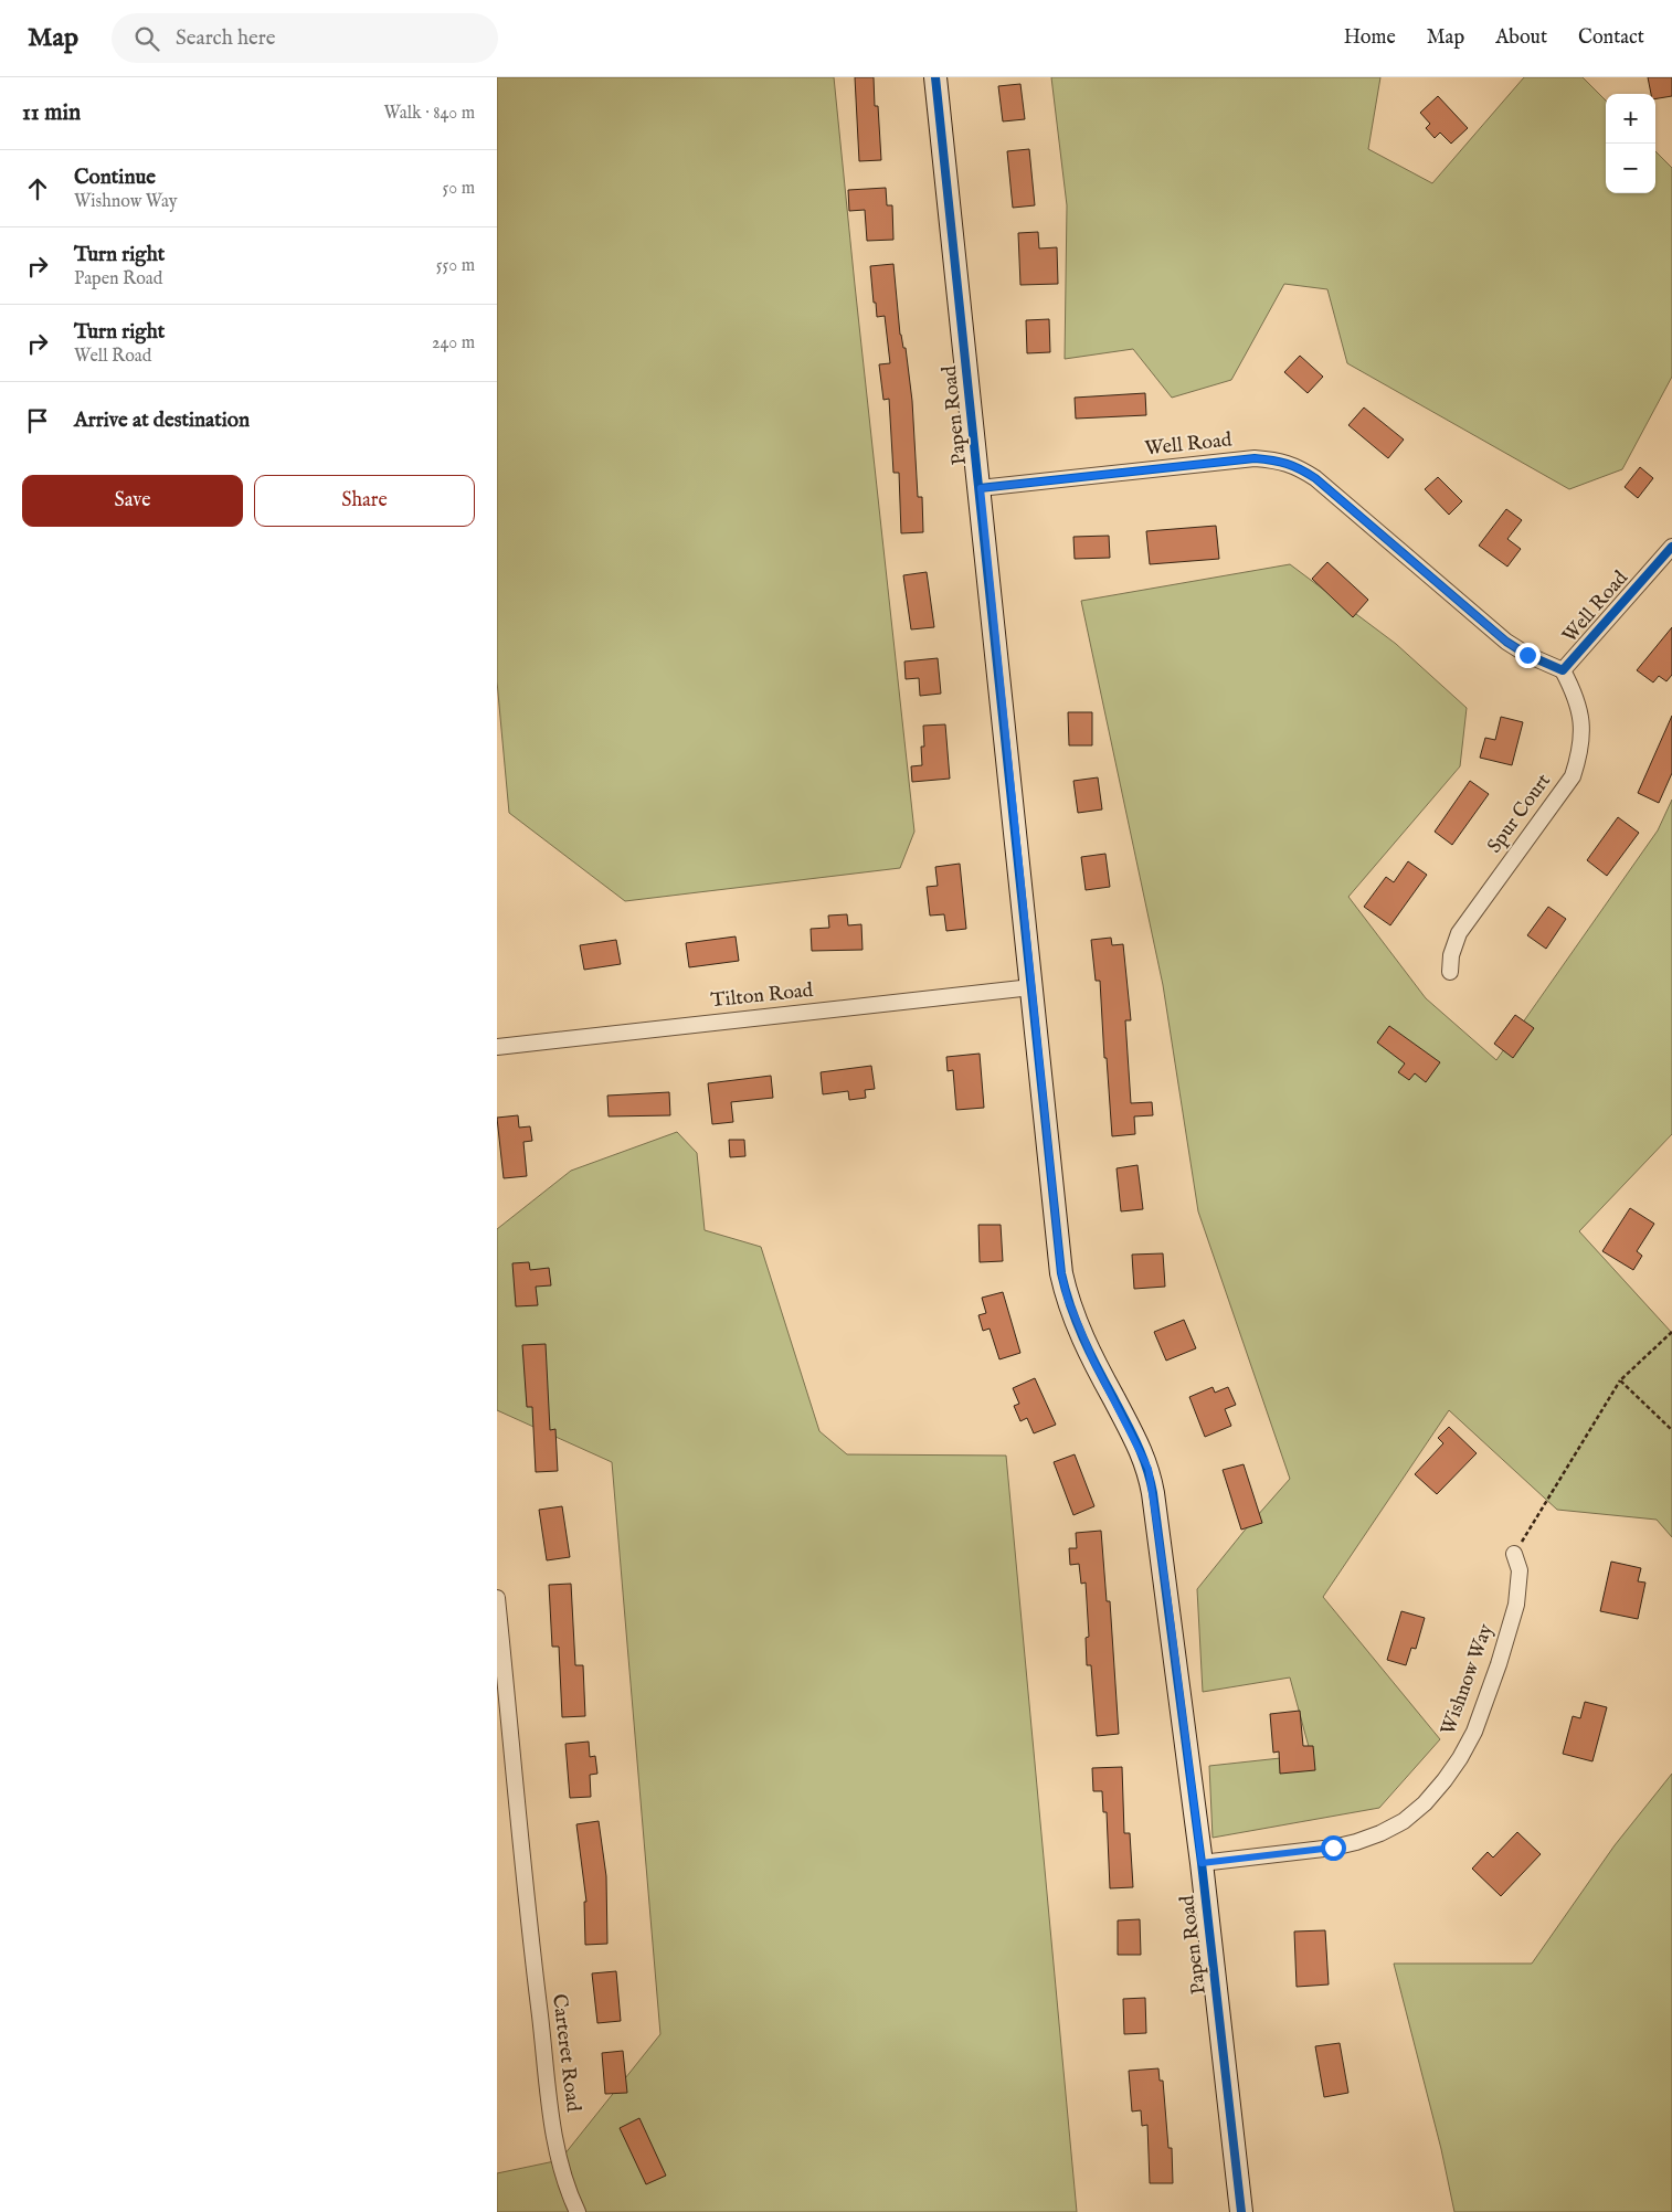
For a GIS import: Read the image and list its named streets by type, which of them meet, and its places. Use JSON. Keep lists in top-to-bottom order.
{
  "streets": {
    "street": [
      "Papen Road",
      "Well Road",
      "Spur Court",
      "Tilton Road",
      "Wishnow Way",
      "Carteret Road"
    ]
  },
  "crossings": [
    ["Papen Road", "Well Road"],
    ["Papen Road", "Tilton Road"],
    ["Papen Road", "Wishnow Way"],
    ["Well Road", "Spur Court"]
  ],
  "page": {
    "header": "Map",
    "search": "Search here",
    "nav": [
      "Home",
      "Map",
      "About",
      "Contact"
    ],
    "heading": ["11 min", "Walk · 840 m"],
    "map_buttons": ["+", "−"],
    "list": [
      ["Continue", "Wishnow Way", "50 m"],
      ["Turn right", "Papen Road", "550 m"],
      ["Turn right", "Well Road", "240 m"],
      "Arrive at destination"
    ],
    "buttons": ["Save", "Share"]
  }
}
